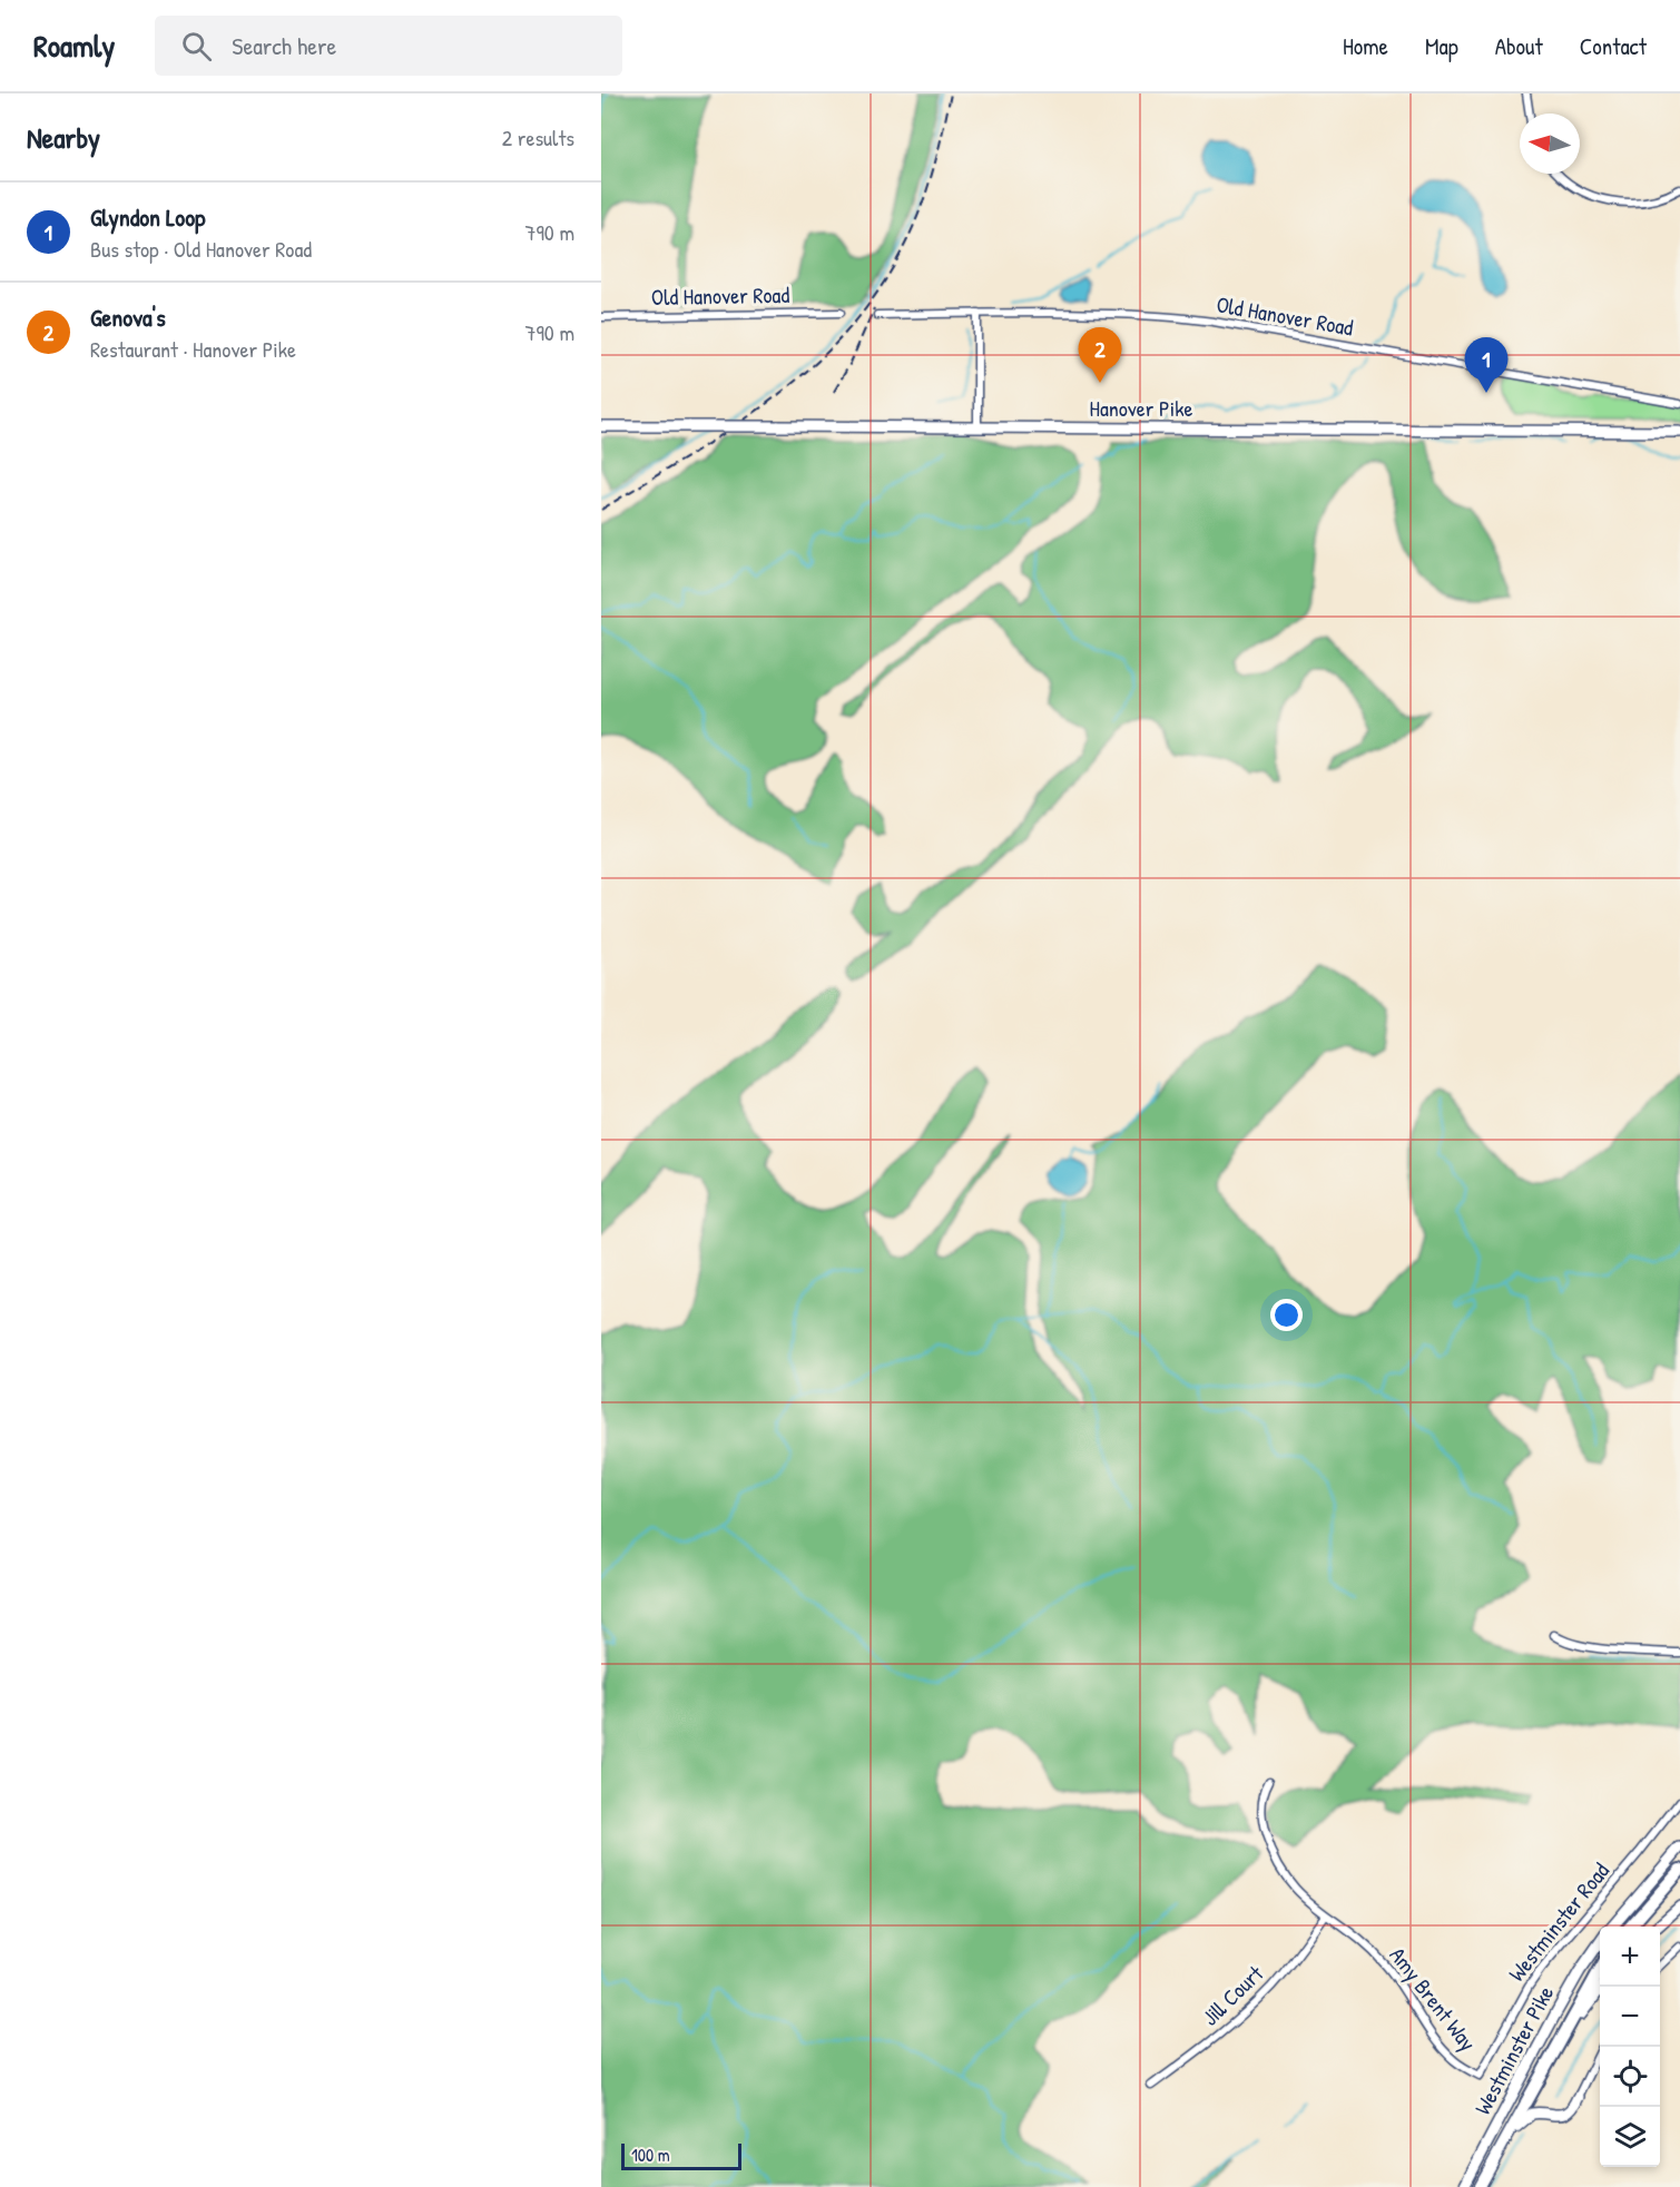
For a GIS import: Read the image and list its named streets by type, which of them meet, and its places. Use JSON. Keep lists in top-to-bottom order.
{
  "streets": {
    "highway": ["Hanover Pike", "Westminster Pike"],
    "street": [
      "Old Hanover Road",
      "Westminster Road",
      "Jill Court",
      "Amy Brent Way"
    ]
  },
  "crossings": [
    ["Westminster Road", "Amy Brent Way"],
    ["Jill Court", "Amy Brent Way"]
  ],
  "scale_bar": "100 m",
  "north": "left",
  "page": {
    "header": "Roamly",
    "search": "Search here",
    "nav": [
      "Home",
      "Map",
      "About",
      "Contact"
    ],
    "heading": ["Nearby", "2 results"],
    "list": [
      {
        "mark": "1",
        "name": "Glyndon Loop",
        "note": "Bus stop · Old Hanover Road",
        "value": "790 m"
      },
      {
        "mark": "2",
        "name": "Genova's",
        "note": "Restaurant · Hanover Pike",
        "value": "790 m"
      }
    ],
    "pins": ["2", "1"],
    "map_buttons": ["+", "−"],
    "scale": "100 m"
  }
}
